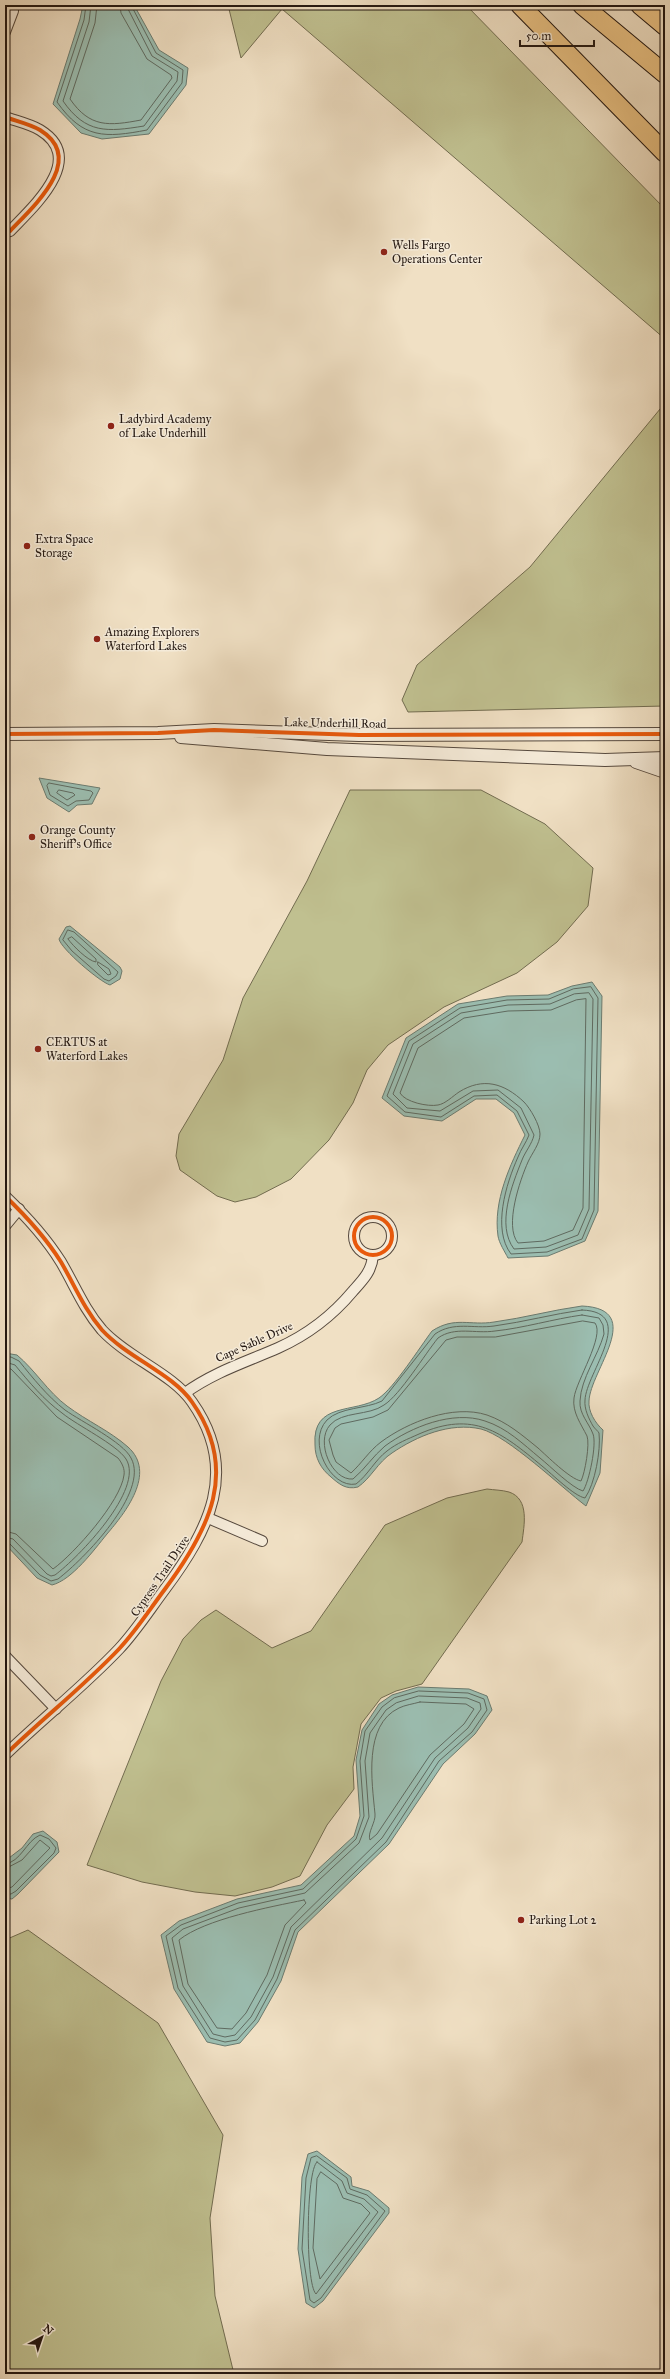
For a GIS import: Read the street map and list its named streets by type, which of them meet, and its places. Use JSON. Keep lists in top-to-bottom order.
{
  "streets": {
    "street": ["Lake Underhill Road", "Cape Sable Drive", "Cypress Trail Drive"]
  },
  "crossings": [
    ["Cape Sable Drive", "Cypress Trail Drive"]
  ],
  "places": [
    "Wells Fargo Operations Center",
    "Ladybird Academy of Lake Underhill",
    "Extra Space Storage",
    "Amazing Explorers Waterford Lakes",
    "Orange County Sheriff's Office",
    "CERTUS at Waterford Lakes",
    "Parking Lot 2"
  ],
  "scale_bar": "50 m",
  "north": "top right"
}
